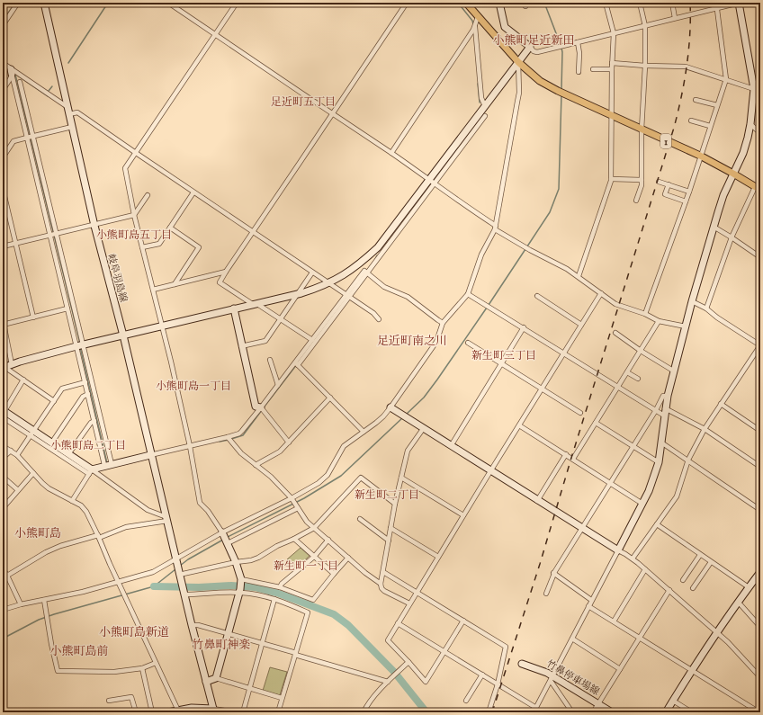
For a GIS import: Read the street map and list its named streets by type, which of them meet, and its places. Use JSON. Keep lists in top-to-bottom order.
{
  "streets": {
    "main road": ["1"],
    "street": ["岐阜羽島線", "竹鼻停車場線"]
  },
  "districts": [
    "小熊町足近新田",
    "足近町五丁目",
    "小熊町島五丁目",
    "足近町南之川",
    "新生町三丁目",
    "小熊町島一丁目",
    "小熊町島二丁目",
    "新生町二丁目",
    "小熊町島",
    "新生町一丁目",
    "小熊町島新道",
    "竹鼻町神楽",
    "小熊町島前"
  ]
}
